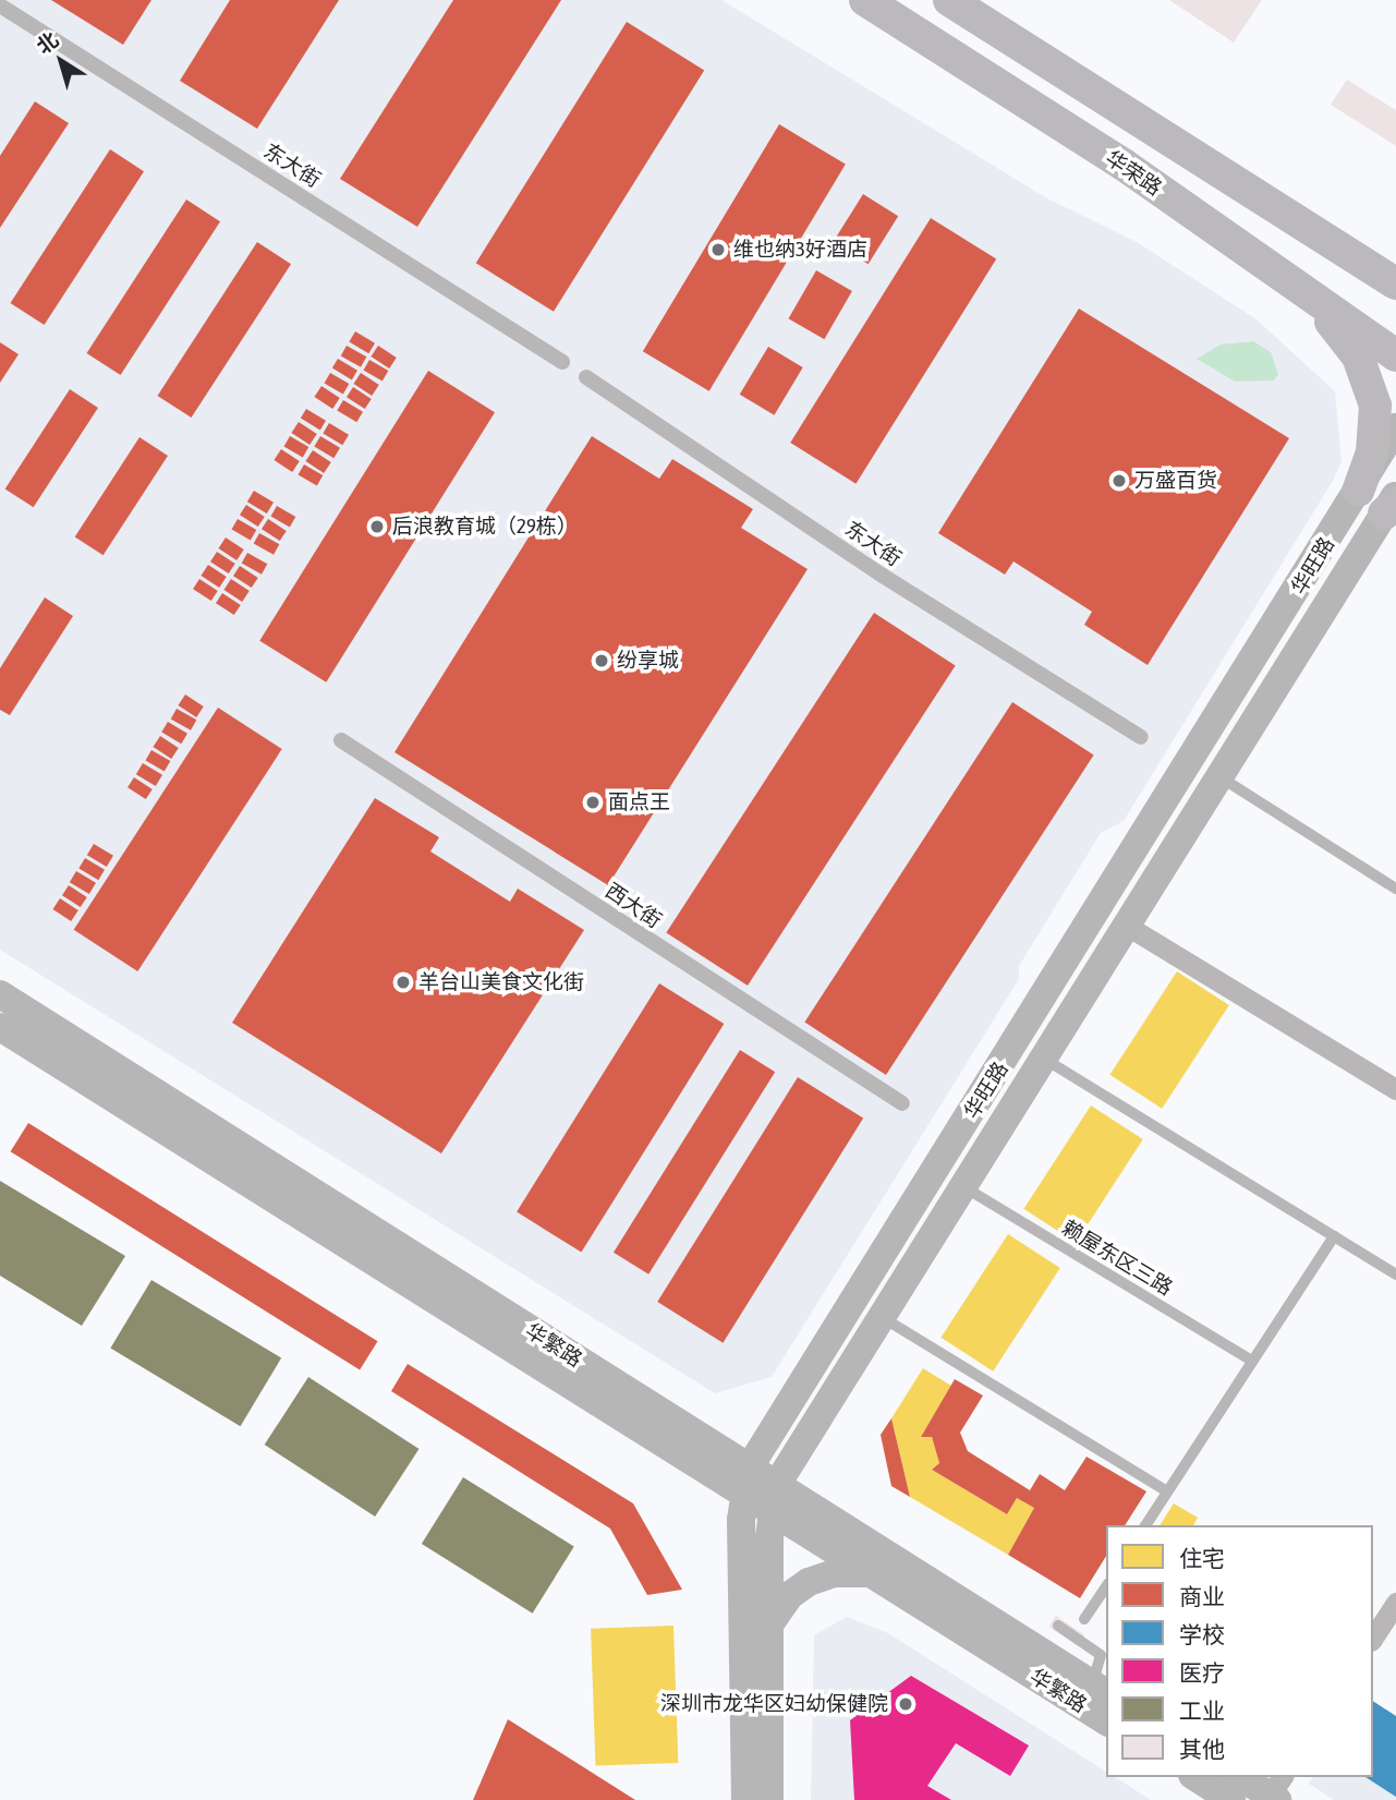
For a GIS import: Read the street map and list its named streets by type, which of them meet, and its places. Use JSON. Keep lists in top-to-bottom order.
{
  "streets": {
    "main road": ["华荣路", "华旺路", "华繁路"],
    "street": ["东大街", "西大街"],
    "lane": ["赖屋东区三路"]
  },
  "crossings": [
    ["华旺路", "赖屋东区三路"],
    ["华旺路", "华繁路"]
  ],
  "places": [
    "维也纳3好酒店",
    "万盛百货",
    "后浪教育城（29栋）",
    "纷享城",
    "面点王",
    "羊台山美食文化街",
    "深圳市龙华区妇幼保健院"
  ],
  "legend": [
    "住宅",
    "商业",
    "学校",
    "医疗",
    "工业",
    "其他"
  ],
  "north": "top left"
}
